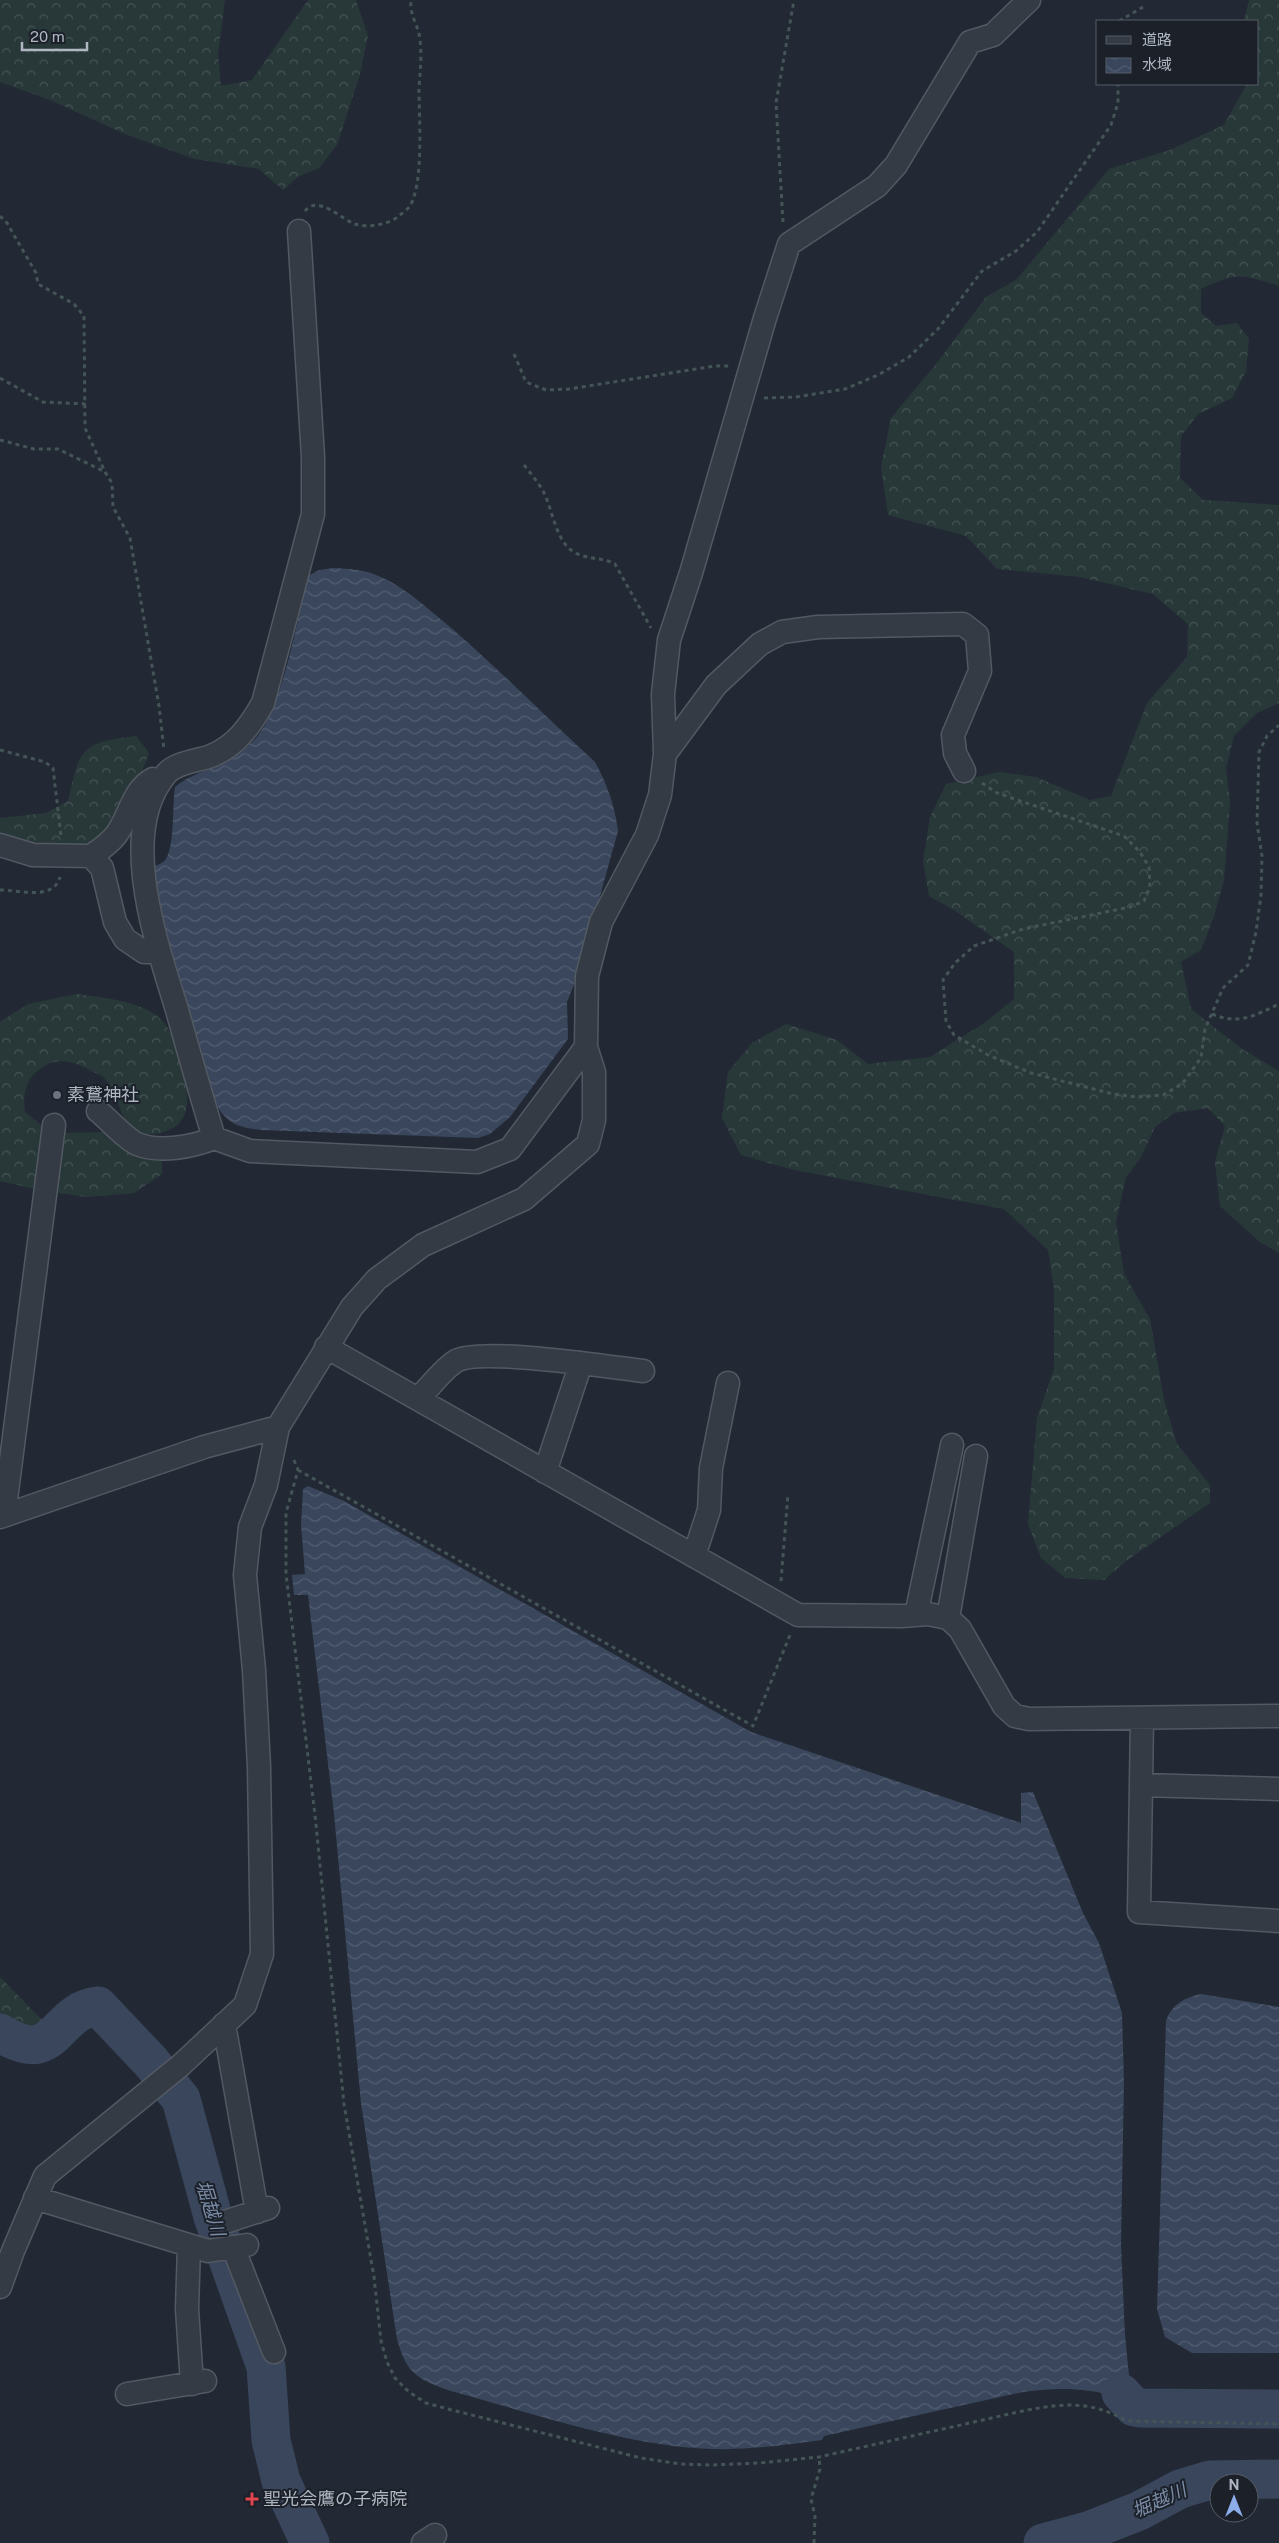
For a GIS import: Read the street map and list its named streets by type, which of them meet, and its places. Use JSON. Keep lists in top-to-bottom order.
{
  "water": ["堀越川"],
  "places": {
    "other": ["素鵞神社"],
    "health": ["聖光会鷹の子病院"]
  },
  "legend": ["道路", "水域"],
  "scale_bar": "20 m",
  "north": "top"
}
